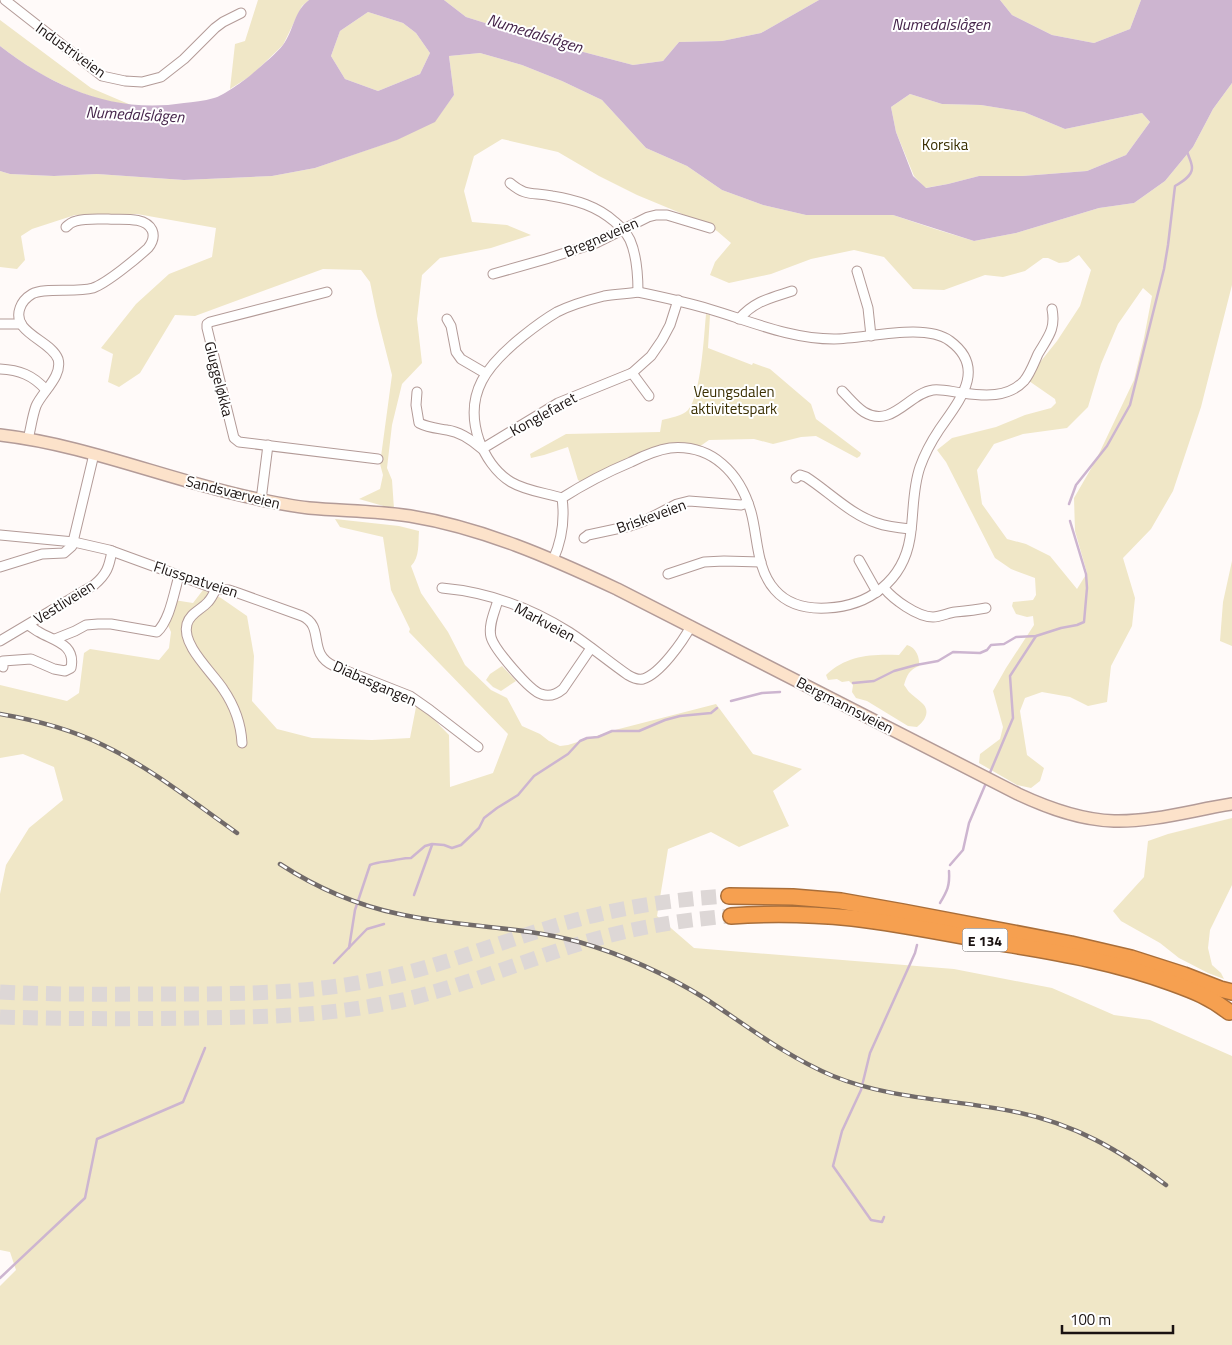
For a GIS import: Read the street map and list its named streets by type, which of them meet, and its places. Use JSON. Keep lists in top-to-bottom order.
{
  "streets": {
    "highway": ["E 134"],
    "main road": ["Sandsværveien", "Bergmannsveien"],
    "street": [
      "Industriveien",
      "Bregneveien",
      "Gluggeløkka",
      "Konglefaret",
      "Briskeveien",
      "Flusspatveien",
      "Vestliveien",
      "Markveien",
      "Diabasgangen"
    ]
  },
  "crossings": [
    ["Sandsværveien", "Bergmannsveien"],
    ["Flusspatveien", "Vestliveien"],
    ["Flusspatveien", "Diabasgangen"],
    ["Markveien", "Bergmannsveien"]
  ],
  "water": ["Numedalslågen"],
  "parks": ["Korsika", "Veungsdalen aktivitetspark"],
  "scale_bar": "100 m"
}
